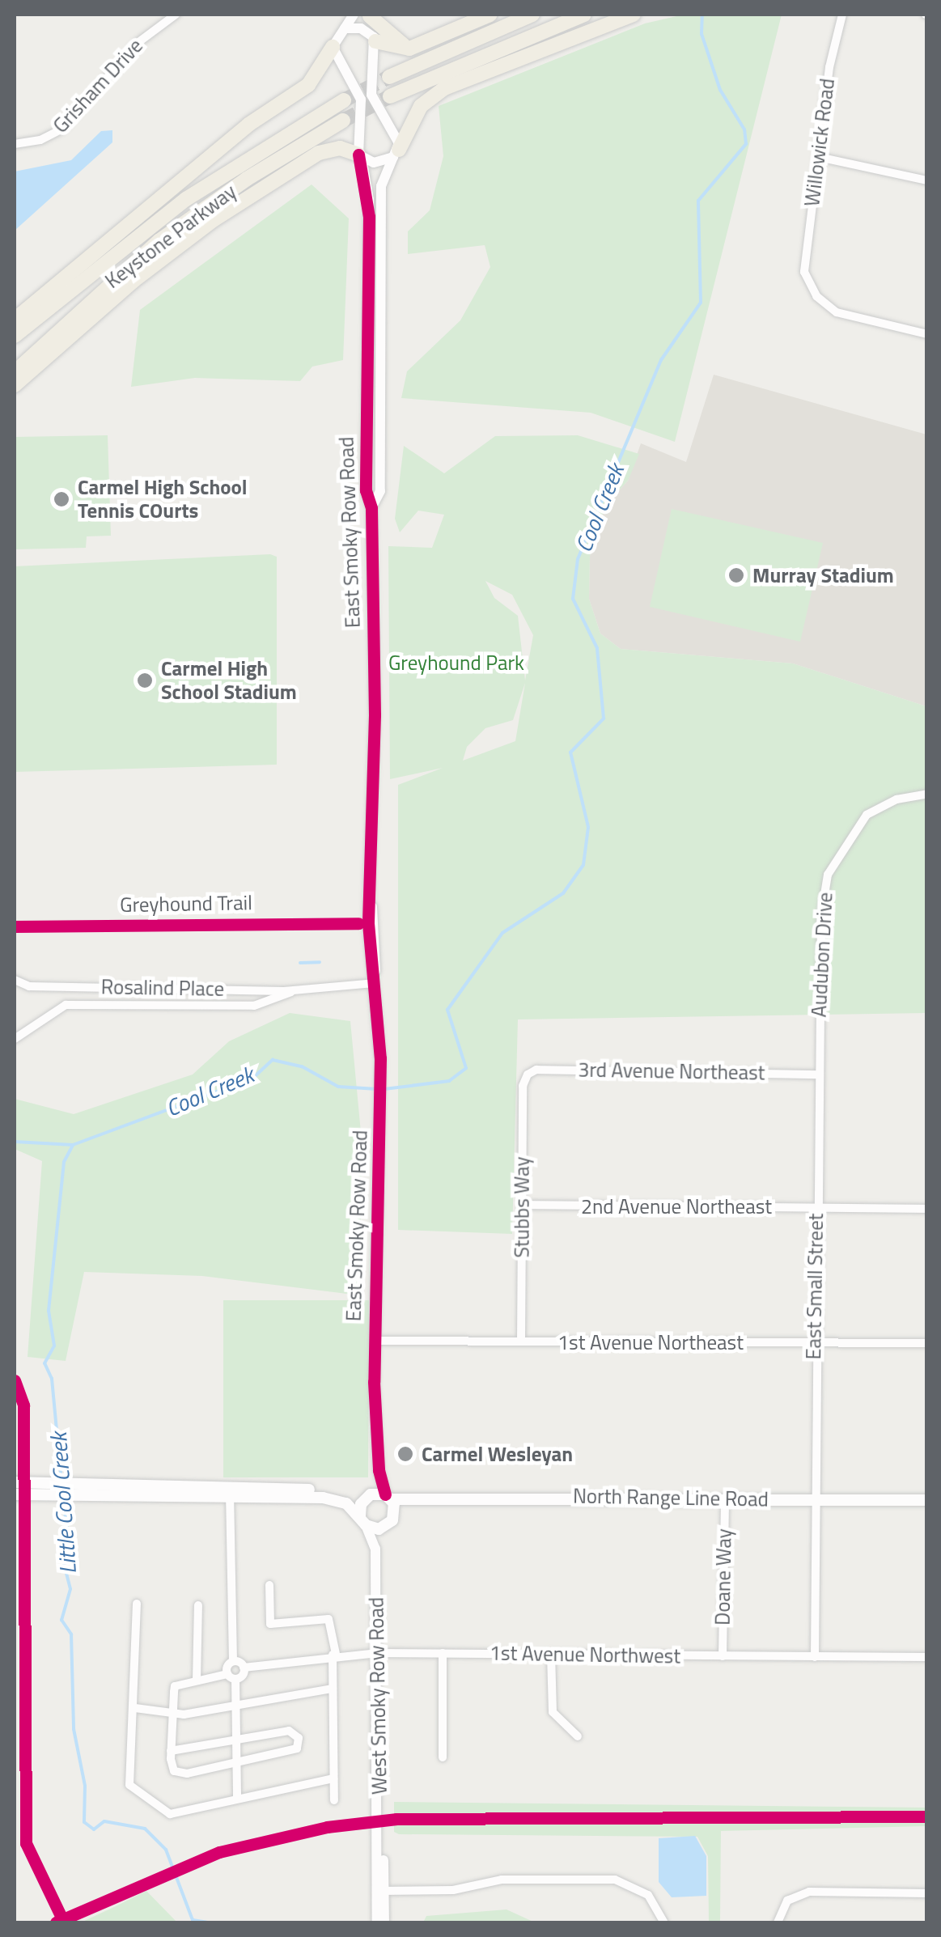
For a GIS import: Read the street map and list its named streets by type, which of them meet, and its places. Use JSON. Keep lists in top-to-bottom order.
{
  "streets": {
    "highway": ["Keystone Parkway"],
    "main road": ["North Range Line Road"],
    "street": [
      "Grisham Drive",
      "Willowick Road",
      "East Smoky Row Road",
      "Audubon Drive",
      "Rosalind Place",
      "3rd Avenue Northeast",
      "2nd Avenue Northeast",
      "Stubbs Way",
      "East Small Street",
      "1st Avenue Northeast",
      "Doane Way",
      "1st Avenue Northwest",
      "West Smoky Row Road"
    ],
    "cycle path": ["Greyhound Trail"]
  },
  "crossings": [
    ["East Smoky Row Road", "Rosalind Place"],
    ["East Smoky Row Road", "1st Avenue Northeast"],
    ["East Smoky Row Road", "North Range Line Road"],
    ["Audubon Drive", "3rd Avenue Northeast"],
    ["Audubon Drive", "East Small Street"],
    ["3rd Avenue Northeast", "Stubbs Way"],
    ["3rd Avenue Northeast", "East Small Street"],
    ["2nd Avenue Northeast", "Stubbs Way"],
    ["2nd Avenue Northeast", "East Small Street"],
    ["Stubbs Way", "1st Avenue Northeast"],
    ["East Small Street", "1st Avenue Northeast"],
    ["East Small Street", "North Range Line Road"],
    ["East Small Street", "1st Avenue Northwest"],
    ["North Range Line Road", "Doane Way"],
    ["North Range Line Road", "West Smoky Row Road"],
    ["Doane Way", "1st Avenue Northwest"],
    ["1st Avenue Northwest", "West Smoky Row Road"]
  ],
  "water": ["Cool Creek", "Little Cool Creek"],
  "parks": ["Greyhound Park"],
  "places": [
    "Carmel High School Tennis COurts",
    "Murray Stadium",
    "Carmel High School Stadium",
    "Carmel Wesleyan"
  ]
}
